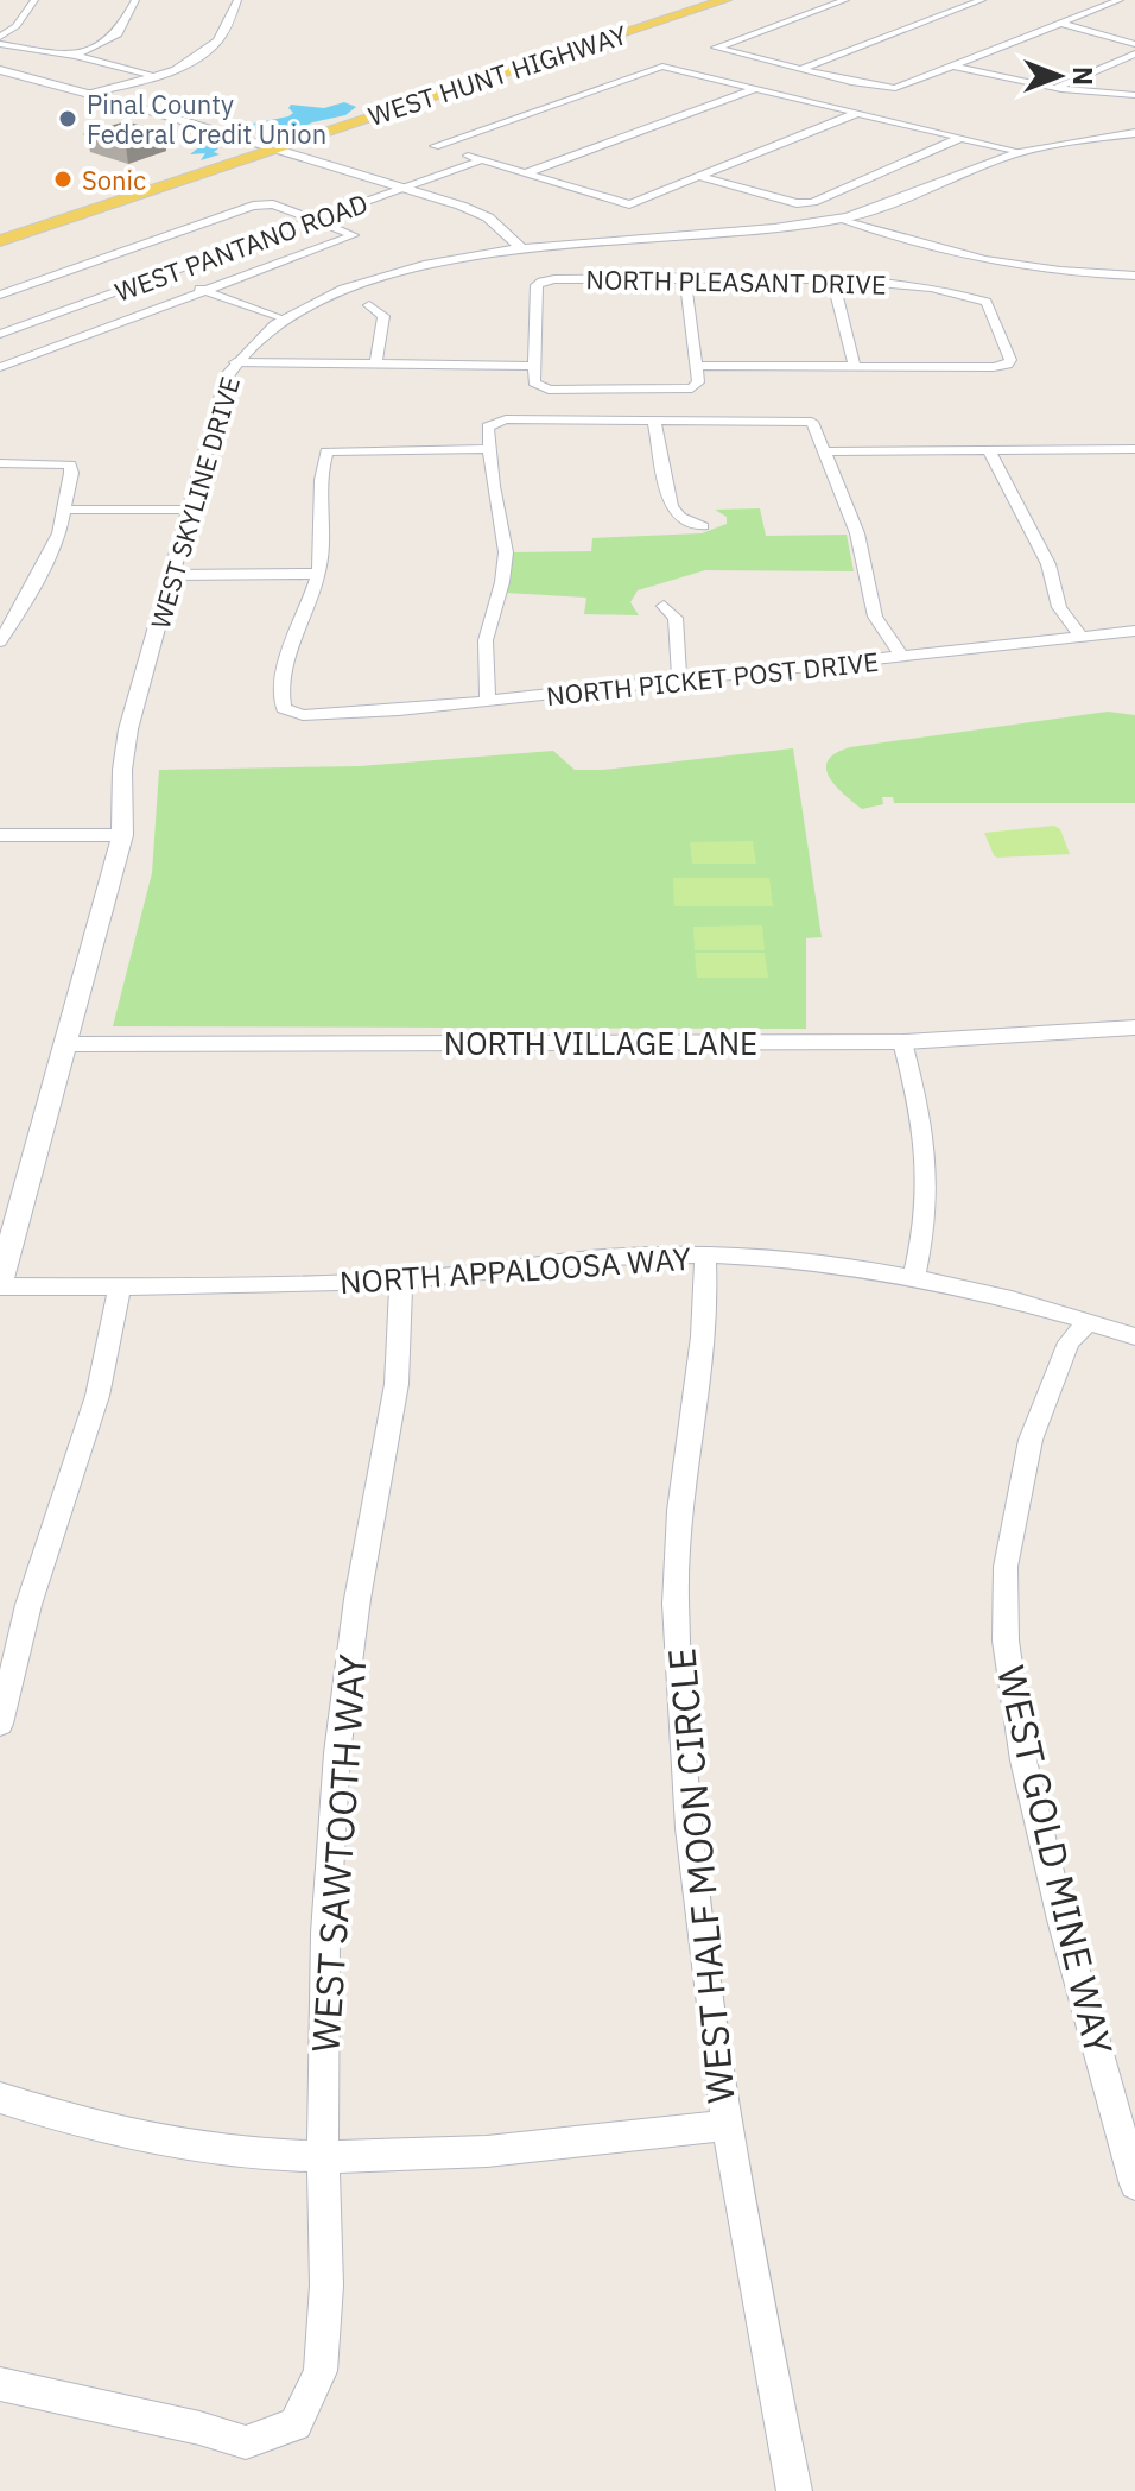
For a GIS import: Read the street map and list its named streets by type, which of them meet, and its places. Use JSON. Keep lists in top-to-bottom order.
{
  "streets": {
    "main road": ["WEST HUNT HIGHWAY"],
    "street": [
      "WEST PANTANO ROAD",
      "NORTH PLEASANT DRIVE",
      "WEST SKYLINE DRIVE",
      "NORTH PICKET POST DRIVE",
      "NORTH VILLAGE LANE",
      "NORTH APPALOOSA WAY",
      "WEST SAWTOOTH WAY",
      "WEST GOLD MINE WAY",
      "WEST HALF MOON CIRCLE"
    ]
  },
  "crossings": [
    ["WEST SKYLINE DRIVE", "NORTH VILLAGE LANE"],
    ["WEST SKYLINE DRIVE", "NORTH APPALOOSA WAY"],
    ["NORTH APPALOOSA WAY", "WEST SAWTOOTH WAY"],
    ["NORTH APPALOOSA WAY", "WEST GOLD MINE WAY"],
    ["NORTH APPALOOSA WAY", "WEST HALF MOON CIRCLE"]
  ],
  "places": ["Pinal County Federal Credit Union", "Sonic"],
  "north": "right"
}
